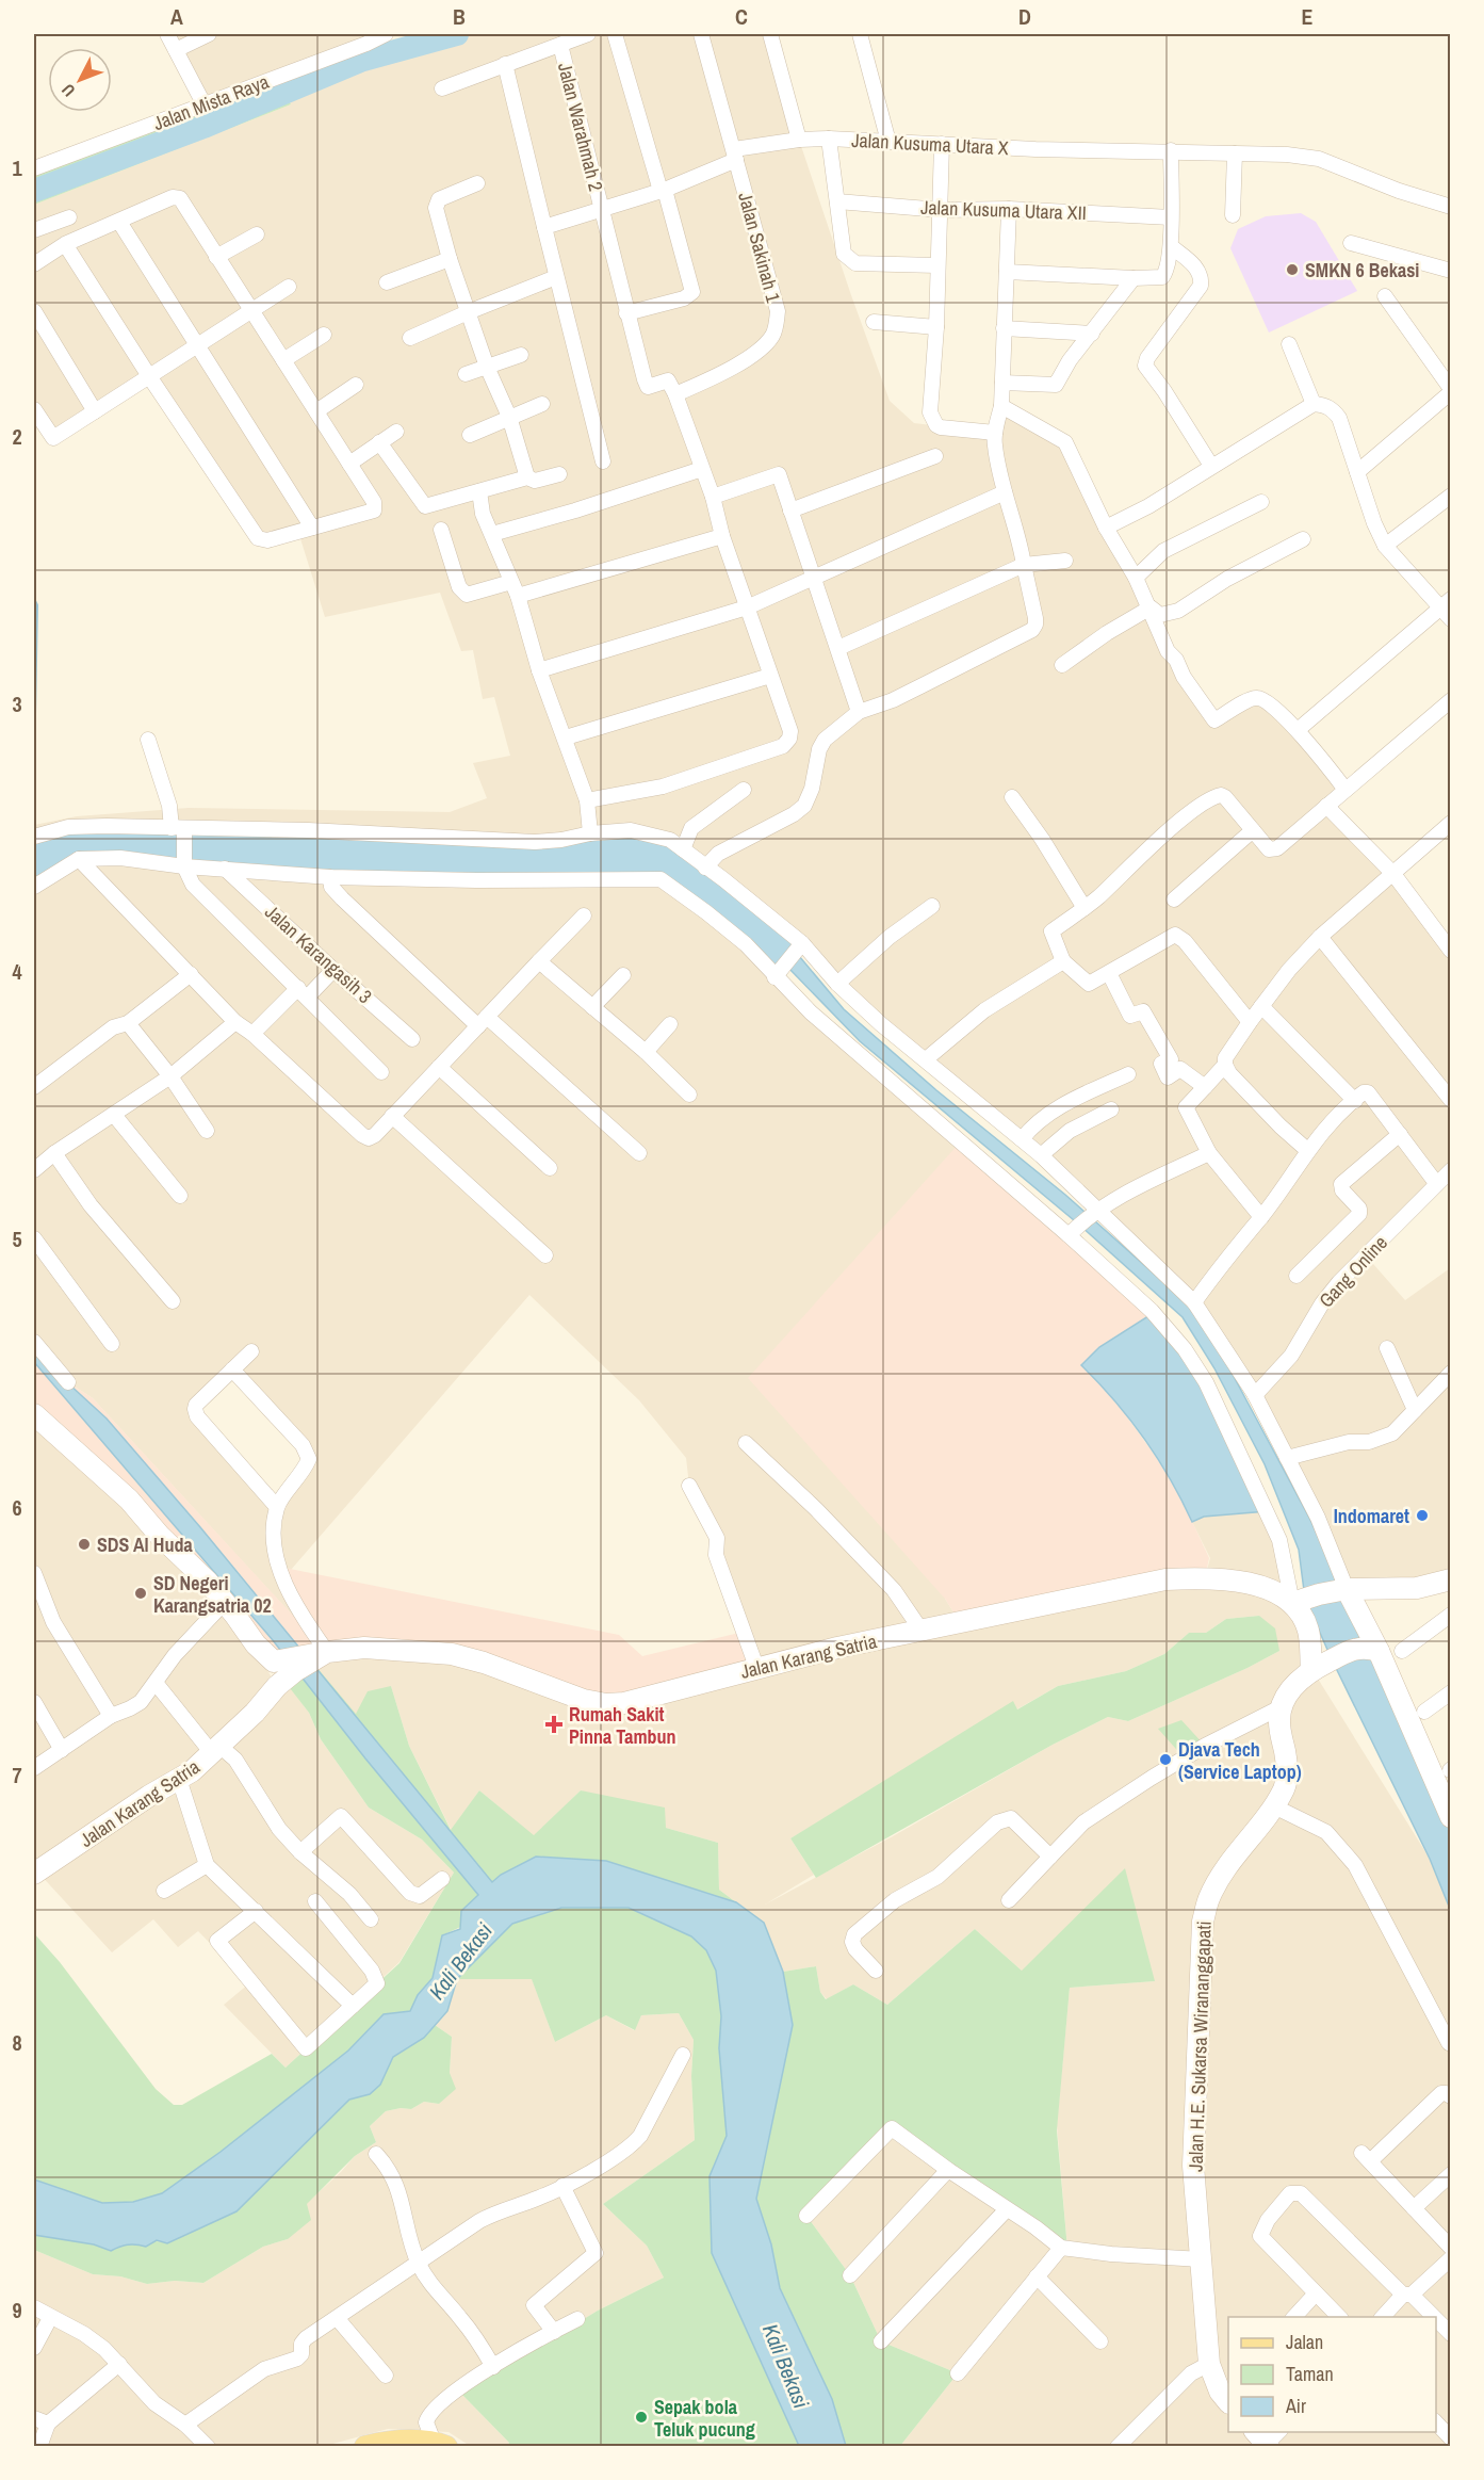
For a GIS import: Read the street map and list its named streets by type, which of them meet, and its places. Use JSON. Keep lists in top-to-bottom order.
{
  "streets": {
    "street": [
      "Jalan Mista Raya",
      "Jalan Warahmah 2",
      "Jalan Kusuma Utara X",
      "Jalan Kusuma Utara XII",
      "Jalan Sakinah 1",
      "Jalan Karangasih 3",
      "Gang Online",
      "Jalan Karang Satria",
      "Jalan H.E. Sukarsa Wirananggapati"
    ]
  },
  "crossings": [
    ["Jalan Warahmah 2", "Jalan Kusuma Utara X"],
    ["Jalan Warahmah 2", "Jalan Sakinah 1"],
    ["Jalan Kusuma Utara X", "Jalan Sakinah 1"]
  ],
  "water": ["Kali Bekasi"],
  "places": {
    "other": [
      "SMKN 6 Bekasi",
      "Indomaret",
      "SDS Al Huda",
      "SD Negeri Karangsatria 02",
      "Djava Tech (Service Laptop)",
      "Sepak bola Teluk pucung"
    ],
    "health": ["Rumah Sakit Pinna Tambun"]
  },
  "legend": ["Jalan", "Taman", "Air"],
  "north": "bottom left",
  "grid": {
    "columns": [
      "A",
      "B",
      "C",
      "D",
      "E"
    ],
    "rows": [
      "1",
      "2",
      "3",
      "4",
      "5",
      "6",
      "7",
      "8",
      "9"
    ]
  }
}
